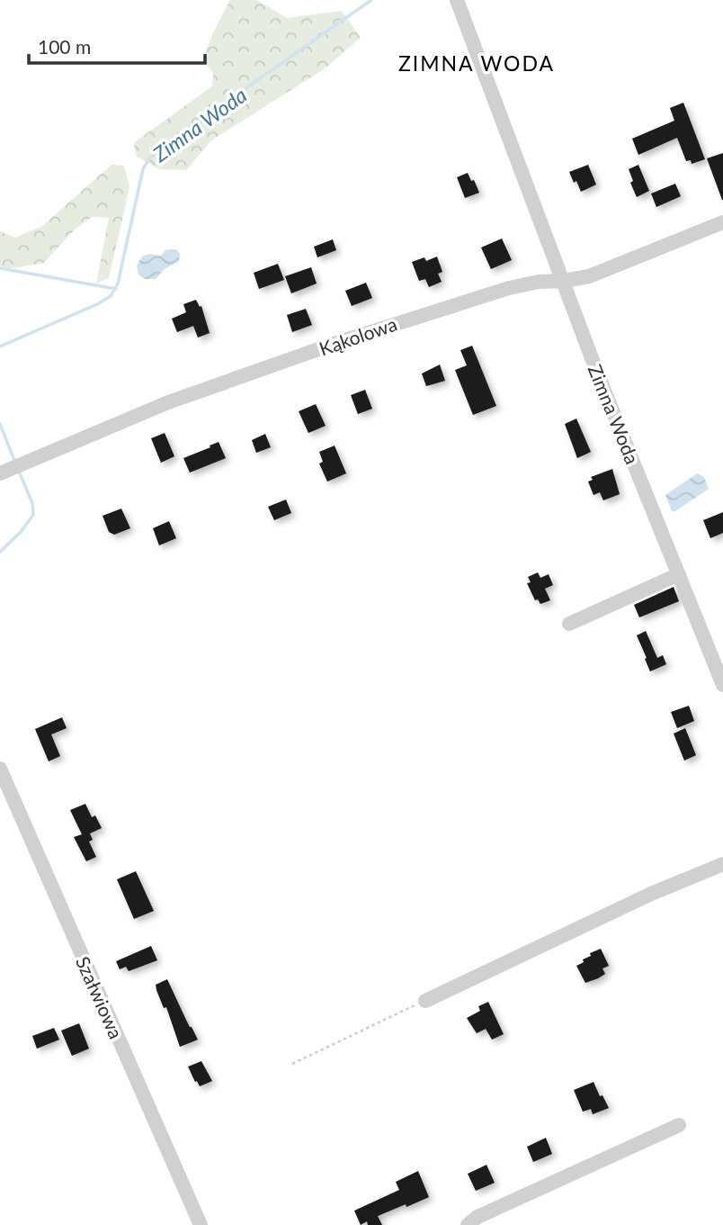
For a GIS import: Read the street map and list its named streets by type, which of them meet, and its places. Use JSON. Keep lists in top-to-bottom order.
{
  "streets": {
    "street": ["Kąkolowa", "Zimna Woda", "Szałwiowa"]
  },
  "crossings": [
    ["Kąkolowa", "Zimna Woda"]
  ],
  "districts": ["ZIMNA WODA"],
  "water": ["Zimna Woda"],
  "scale_bar": "100 m"
}
